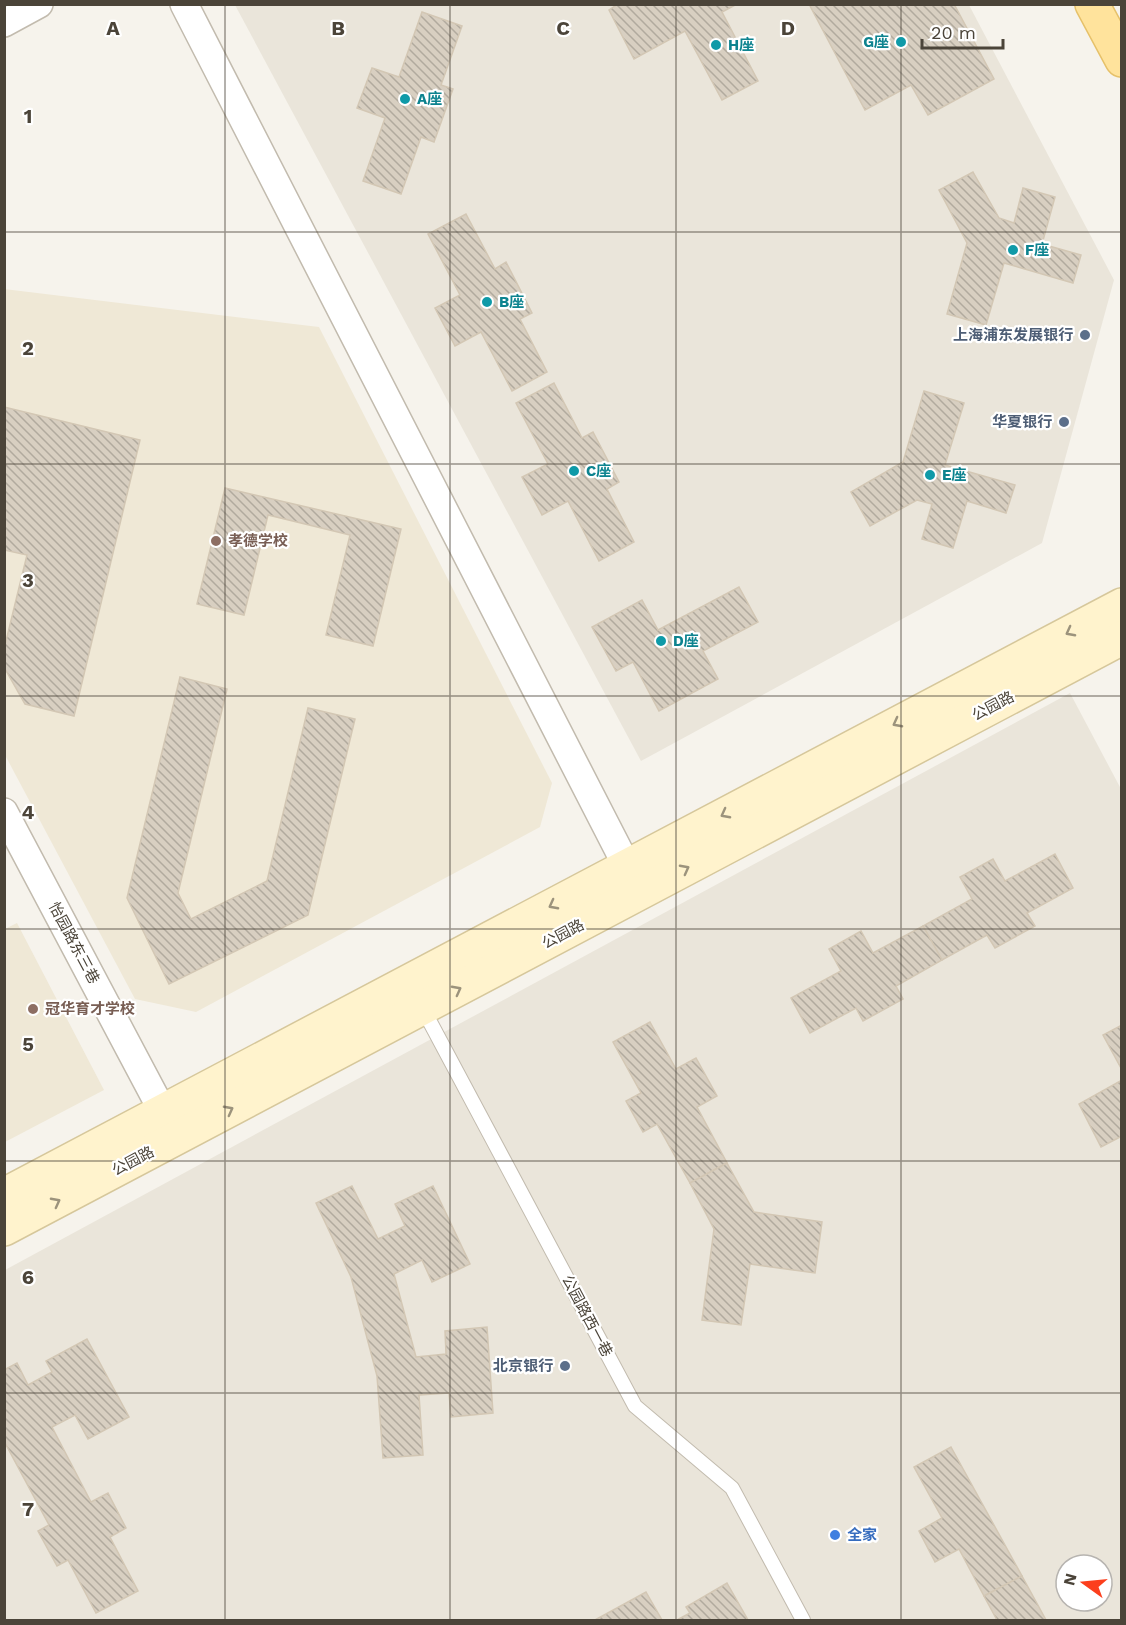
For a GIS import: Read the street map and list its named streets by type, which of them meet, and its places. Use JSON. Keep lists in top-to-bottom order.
{
  "streets": {
    "main road": ["公园路"],
    "street": ["怡园路东三巷"],
    "lane": ["公园路西一巷"]
  },
  "crossings": [
    ["公园路", "怡园路东三巷"],
    ["公园路", "公园路西一巷"]
  ],
  "places": [
    "G座",
    "H座",
    "A座",
    "F座",
    "B座",
    "上海浦东发展银行",
    "华夏银行",
    "C座",
    "E座",
    "孝德学校",
    "D座",
    "冠华育才学校",
    "北京银行",
    "全家"
  ],
  "scale_bar": "20 m",
  "north": "left",
  "grid": {
    "columns": [
      "A",
      "B",
      "C",
      "D"
    ],
    "rows": [
      "1",
      "2",
      "3",
      "4",
      "5",
      "6",
      "7"
    ]
  }
}
